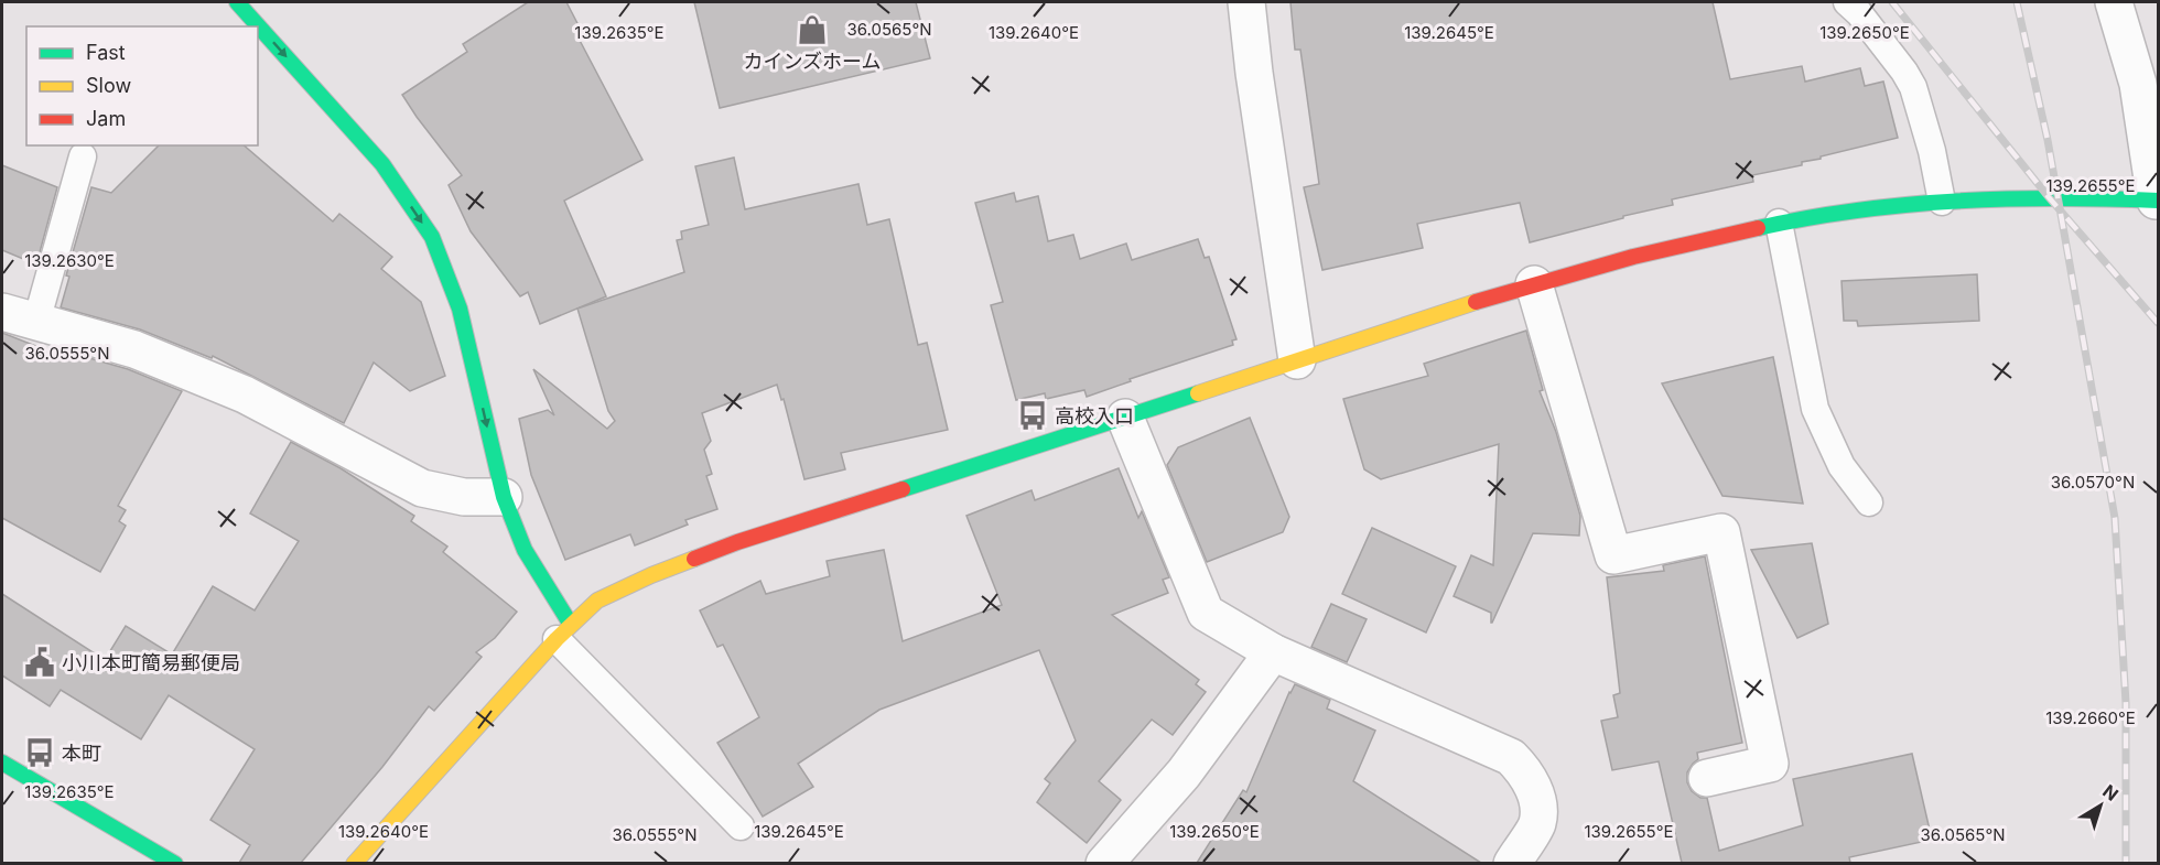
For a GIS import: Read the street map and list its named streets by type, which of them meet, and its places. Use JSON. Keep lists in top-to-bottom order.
{
  "places": {
    "shop": ["カインズホーム"],
    "bus stop": ["高校入口", "本町"],
    "public building": ["小川本町簡易郵便局"]
  },
  "legend": ["Fast", "Slow", "Jam"],
  "north": "top right",
  "coordinates": [
    "36.0565°N",
    "139.2635°E",
    "139.2640°E",
    "139.2645°E",
    "139.2650°E",
    "139.2655°E",
    "139.2630°E",
    "36.0555°N",
    "36.0570°N",
    "139.2660°E"
  ]
}
